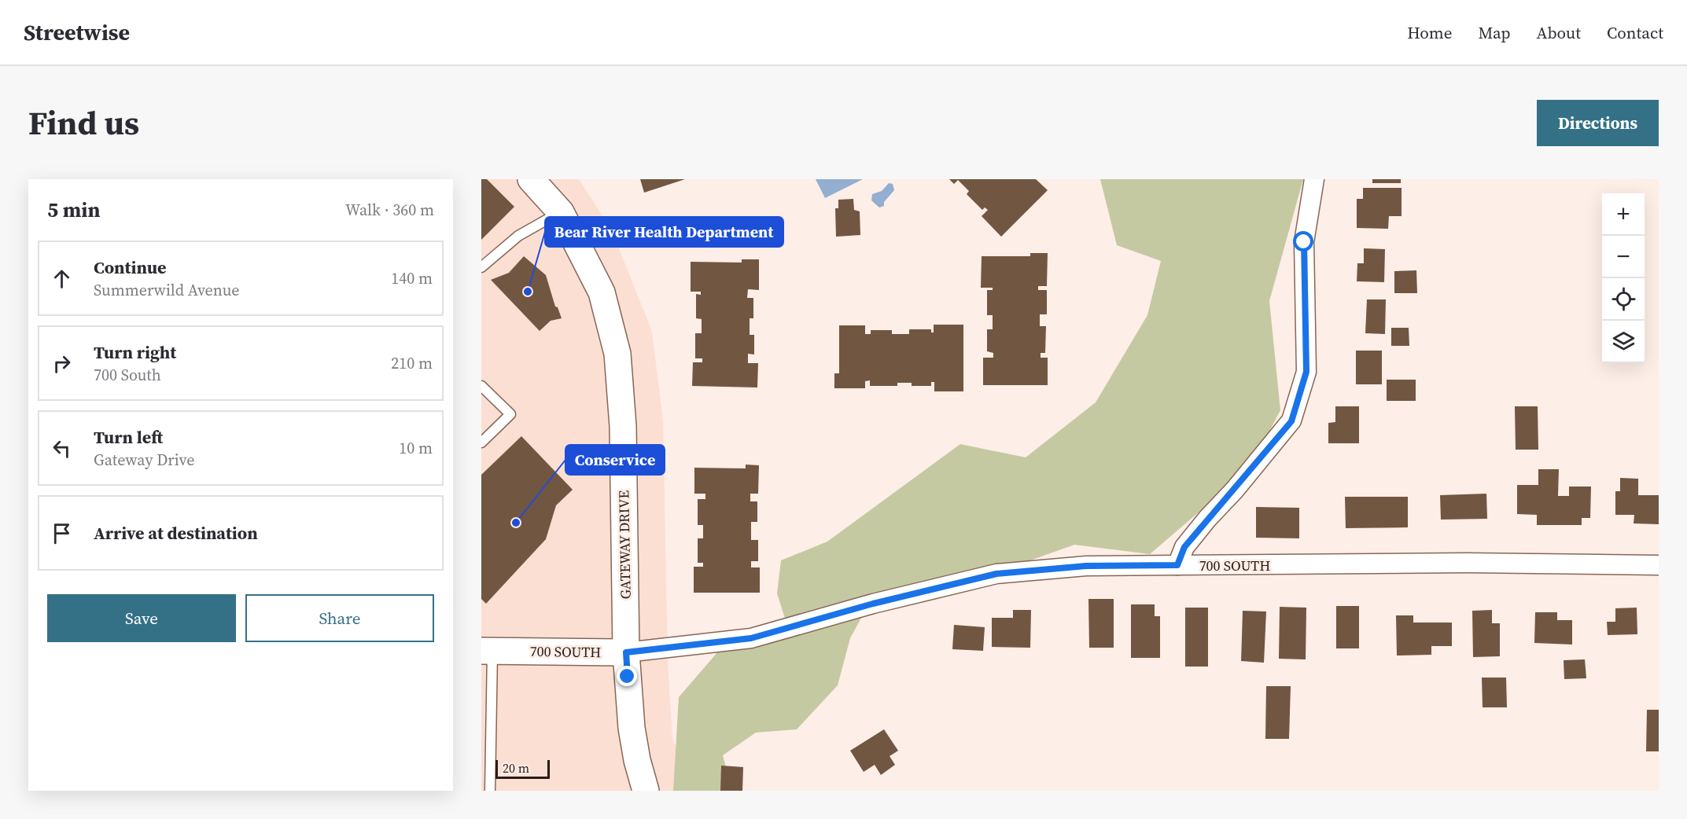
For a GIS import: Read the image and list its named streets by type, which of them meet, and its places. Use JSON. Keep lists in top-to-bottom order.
{
  "streets": {
    "main road": ["GATEWAY DRIVE", "700 SOUTH"]
  },
  "crossings": [
    ["GATEWAY DRIVE", "700 SOUTH"]
  ],
  "places": ["Bear River Health Department", "Conservice"],
  "scale_bar": "20 m",
  "page": {
    "header": "Streetwise",
    "nav": [
      "Home",
      "Map",
      "About",
      "Contact"
    ],
    "title": "Find us",
    "buttons": [
      "Directions",
      ["Save", "Share"]
    ],
    "heading": ["5 min", "Walk · 360 m"],
    "map_buttons": ["+", "−"],
    "list": [
      ["Continue", "Summerwild Avenue", "140 m"],
      ["Turn right", "700 South", "210 m"],
      ["Turn left", "Gateway Drive", "10 m"],
      "Arrive at destination"
    ],
    "scale": "20 m"
  }
}
